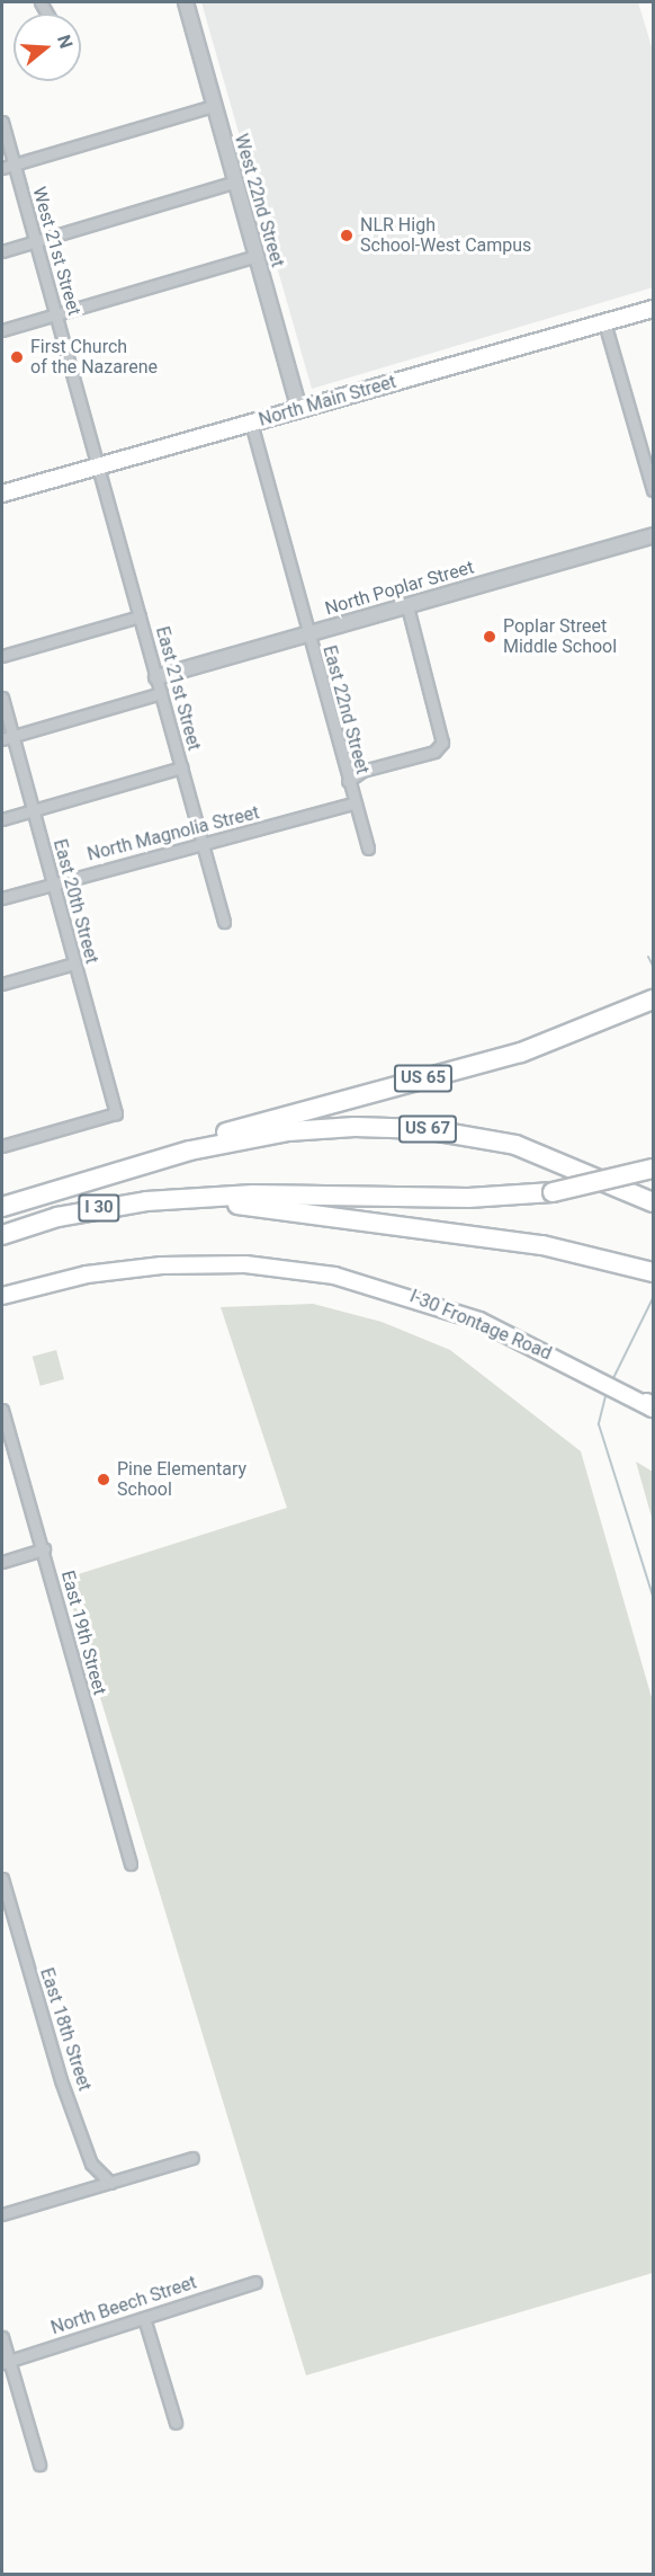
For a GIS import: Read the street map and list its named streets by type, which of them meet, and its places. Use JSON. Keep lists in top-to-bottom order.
{
  "streets": {
    "highway": ["US 65", "US 67", "I 30"],
    "main road": ["North Main Street", "I-30 Frontage Road"],
    "street": [
      "West 22nd Street",
      "West 21st Street",
      "North Poplar Street",
      "East 21st Street",
      "East 22nd Street",
      "North Magnolia Street",
      "East 20th Street",
      "East 19th Street",
      "East 18th Street",
      "North Beech Street"
    ]
  },
  "crossings": [
    ["West 22nd Street", "North Main Street"],
    ["West 21st Street", "North Main Street"],
    ["West 21st Street", "East 21st Street"],
    ["North Main Street", "East 21st Street"],
    ["North Main Street", "East 22nd Street"],
    ["North Poplar Street", "East 21st Street"],
    ["North Poplar Street", "East 22nd Street"],
    ["East 21st Street", "North Magnolia Street"],
    ["East 22nd Street", "North Magnolia Street"],
    ["North Magnolia Street", "East 20th Street"],
    ["US 65", "US 67"],
    ["US 65", "I 30"],
    ["US 67", "I 30"]
  ],
  "places": [
    "NLR High School-West Campus",
    "First Church of the Nazarene",
    "Poplar Street Middle School",
    "Pine Elementary School"
  ],
  "north": "right"
}
